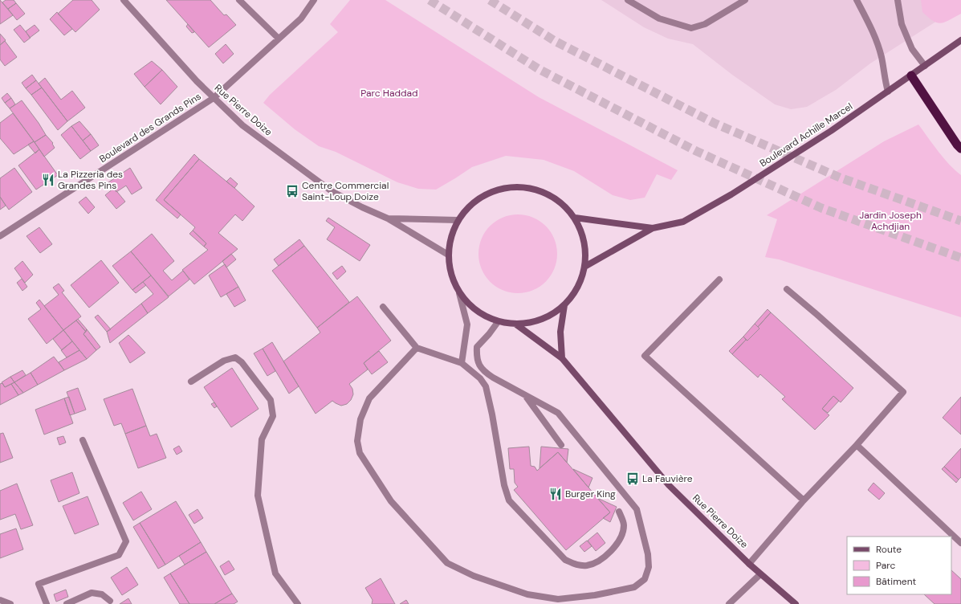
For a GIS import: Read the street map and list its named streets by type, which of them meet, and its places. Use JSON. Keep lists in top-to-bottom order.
{
  "streets": {
    "main road": ["Rue Pierre Doize", "Boulevard Achille Marcel"],
    "street": ["Boulevard des Grands Pins"]
  },
  "crossings": [
    ["Rue Pierre Doize", "Boulevard des Grands Pins"]
  ],
  "parks": ["Parc Haddad", "Jardin Joseph Achdjian"],
  "places": {
    "restaurant": ["La Pizzeria des Grandes Pins", "Burger King"],
    "bus stop": ["Centre Commercial Saint-Loup Doize", "La Fauvière"]
  },
  "legend": ["Route", "Parc", "Bâtiment"]
}
